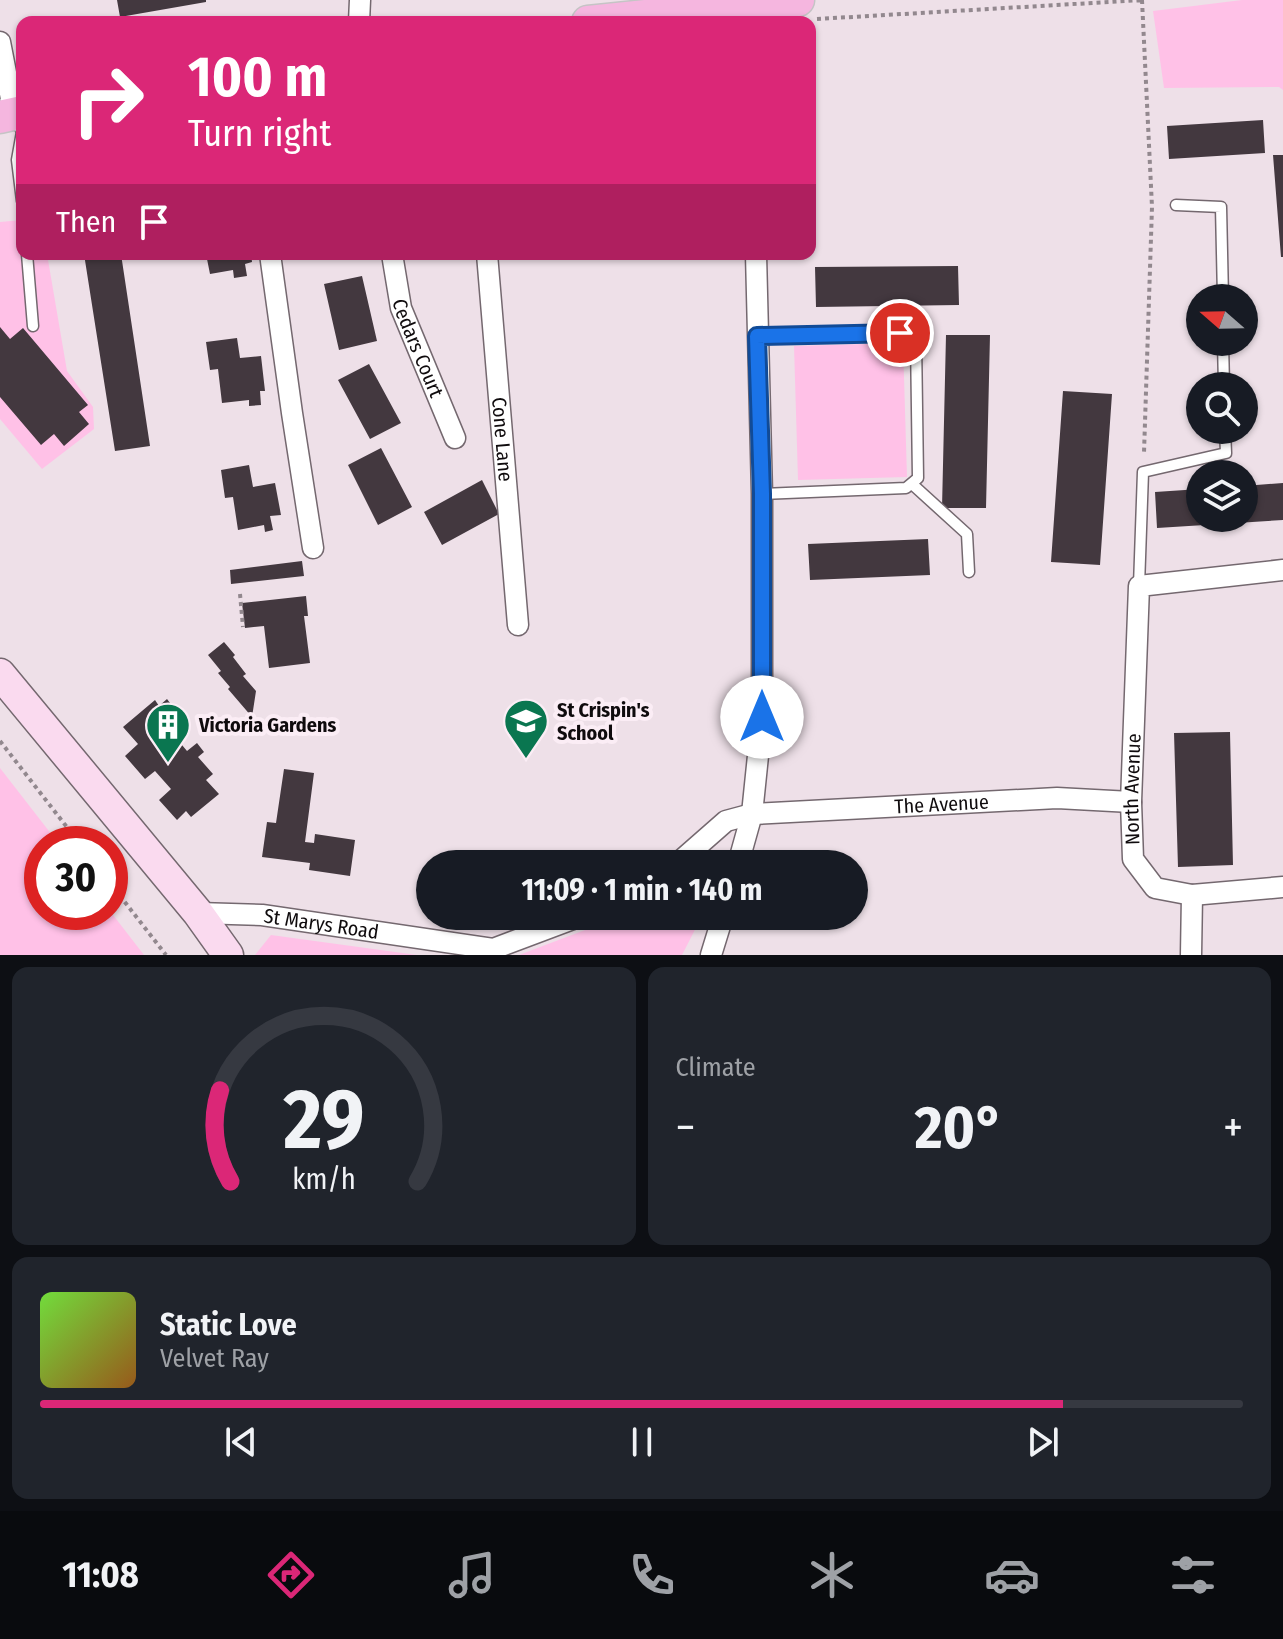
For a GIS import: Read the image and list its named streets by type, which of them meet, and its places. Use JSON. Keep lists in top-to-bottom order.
{
  "streets": {
    "street": [
      "Cedars Court",
      "Cone Lane",
      "North Avenue",
      "The Avenue",
      "St Marys Road"
    ]
  },
  "crossings": [
    ["North Avenue", "The Avenue"]
  ],
  "places": {
    "school or university": ["St Crispin's School"],
    "building": ["Victoria Gardens"]
  },
  "north": "left",
  "page": {
    "turn": ["100 m", "Turn right"],
    "then": "Then",
    "limit": "30",
    "trip": "11:09 · 1 min · 140 m",
    "tile": "Climate",
    "heat": ["−", "20°", "+"],
    "song": ["Static Love", "Velvet Ray"],
    "tabs": "11:08",
    "gauge": ["29", "km/h"]
  }
}
